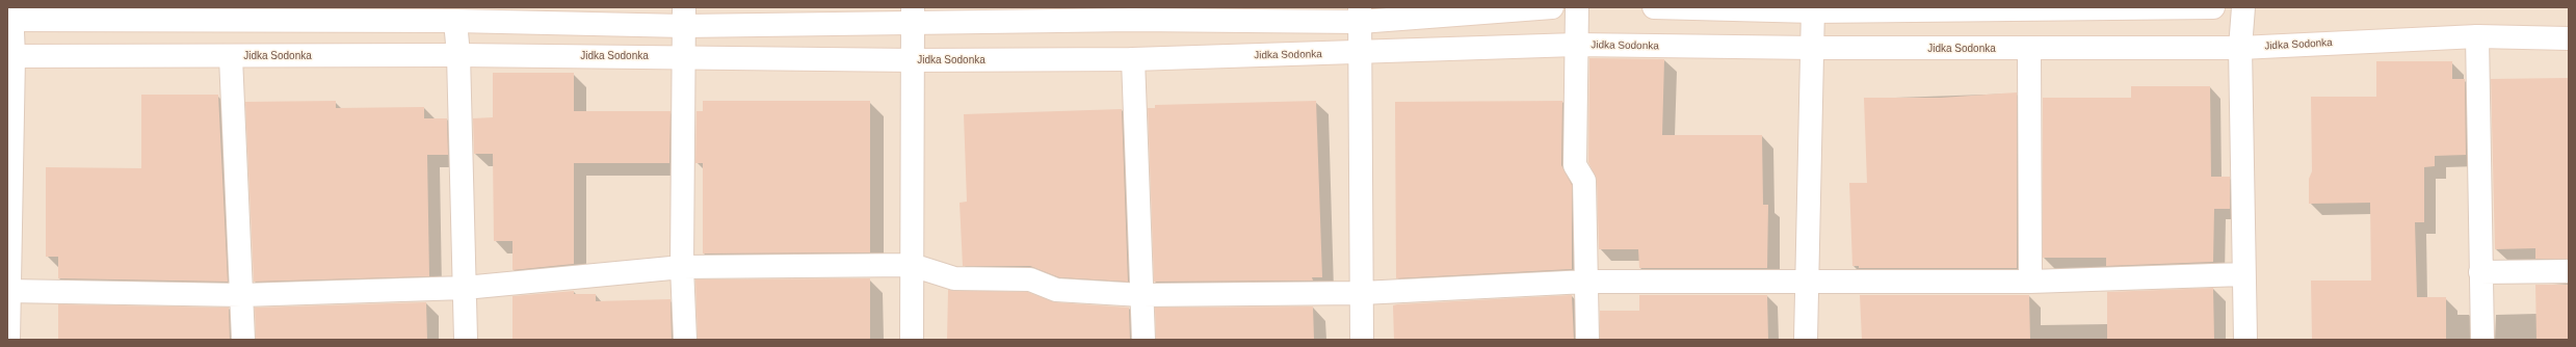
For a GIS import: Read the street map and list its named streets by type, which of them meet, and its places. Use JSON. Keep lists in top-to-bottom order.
{
  "streets": {
    "street": ["Jidka Sodonka"]
  }
}
